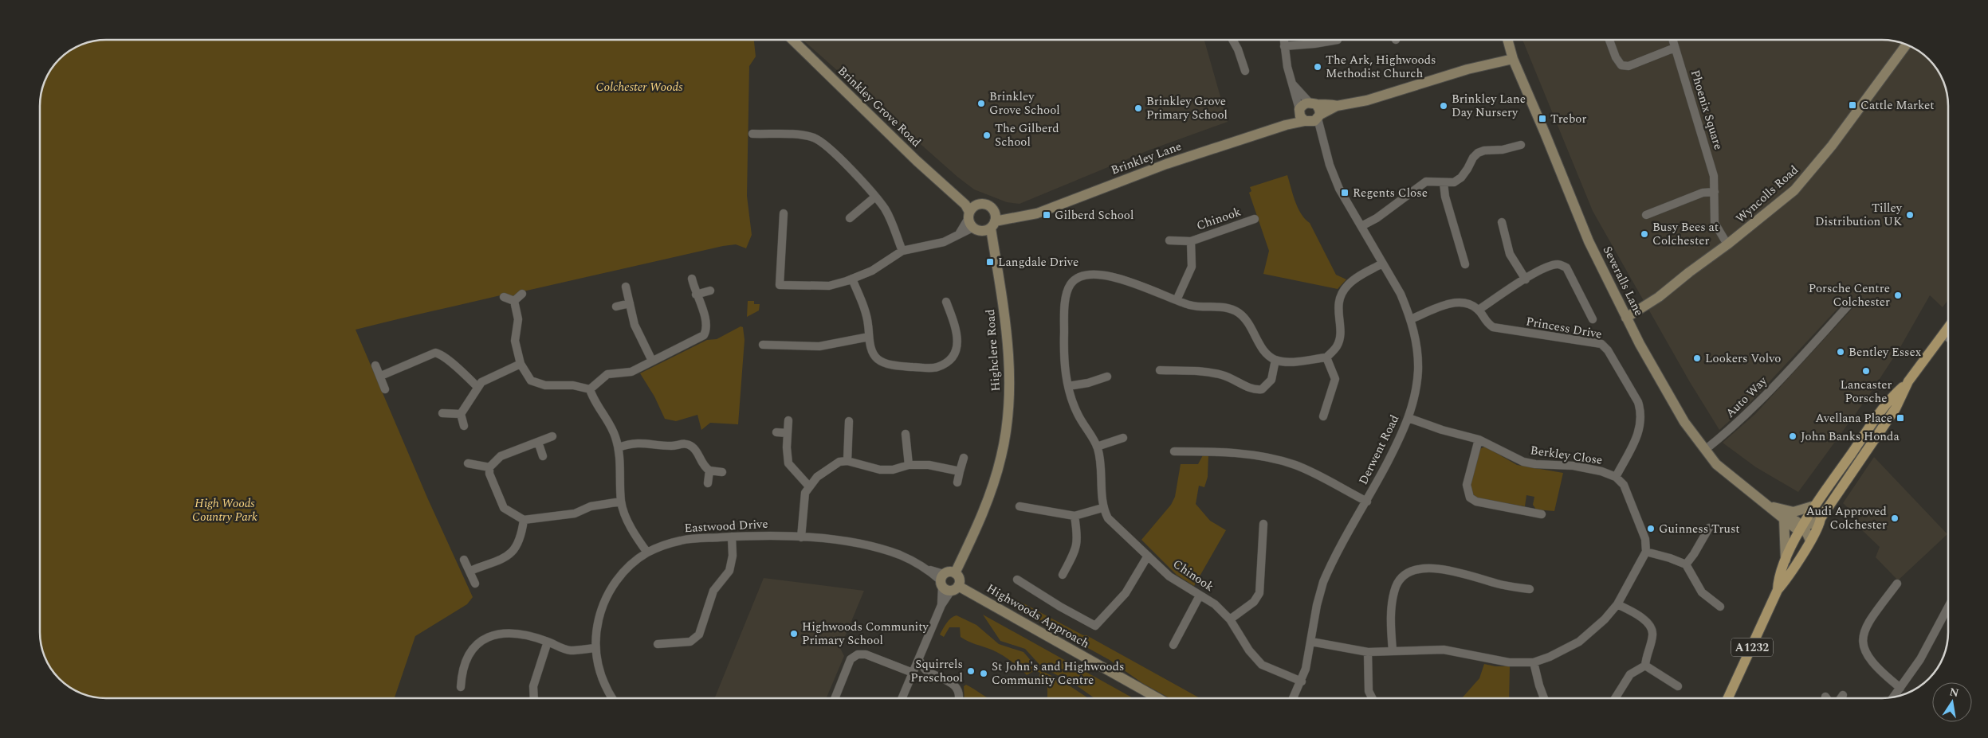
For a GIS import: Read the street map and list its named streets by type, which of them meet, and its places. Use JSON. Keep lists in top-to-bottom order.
{
  "streets": {
    "main road": ["A1232"],
    "street": [
      "Brinkley Grove Road",
      "Phoenix Square",
      "Brinkley Lane",
      "Wyncolls Road",
      "Chinook",
      "Severalls Lane",
      "Princess Drive",
      "Highclere Road",
      "Auto Way",
      "Derwent Road",
      "Berkley Close",
      "Eastwood Drive",
      "Highwoods Approach"
    ]
  },
  "crossings": [
    ["Brinkley Grove Road", "Brinkley Lane"],
    ["Brinkley Grove Road", "Highclere Road"],
    ["Phoenix Square", "Wyncolls Road"],
    ["Brinkley Lane", "Severalls Lane"],
    ["Brinkley Lane", "Highclere Road"],
    ["Brinkley Lane", "Derwent Road"],
    ["Wyncolls Road", "Severalls Lane"],
    ["Chinook", "Derwent Road"],
    ["Severalls Lane", "Auto Way"],
    ["Severalls Lane", "A1232"],
    ["Princess Drive", "Berkley Close"],
    ["Highclere Road", "Eastwood Drive"],
    ["Highclere Road", "Highwoods Approach"],
    ["Derwent Road", "Berkley Close"],
    ["Eastwood Drive", "Highwoods Approach"]
  ],
  "parks": ["Colchester Woods", "High Woods Country Park"],
  "places": {
    "other": [
      "The Ark, Highwoods Methodist Church",
      "Brinkley Grove School",
      "Brinkley Lane Day Nursery",
      "Brinkley Grove Primary School",
      "The Gilberd School",
      "Tilley Distribution UK",
      "Busy Bees at Colchester",
      "Porsche Centre Colchester",
      "Bentley Essex",
      "Lookers Volvo",
      "Lancaster Porsche",
      "John Banks Honda",
      "Audi Approved Colchester",
      "Guinness Trust",
      "Highwoods Community Primary School",
      "Squirrels Preschool",
      "St John's and Highwoods Community Centre"
    ],
    "transit": [
      "Cattle Market",
      "Trebor",
      "Regents Close",
      "Gilberd School",
      "Langdale Drive",
      "Avellana Place"
    ]
  },
  "north": "top"
}
